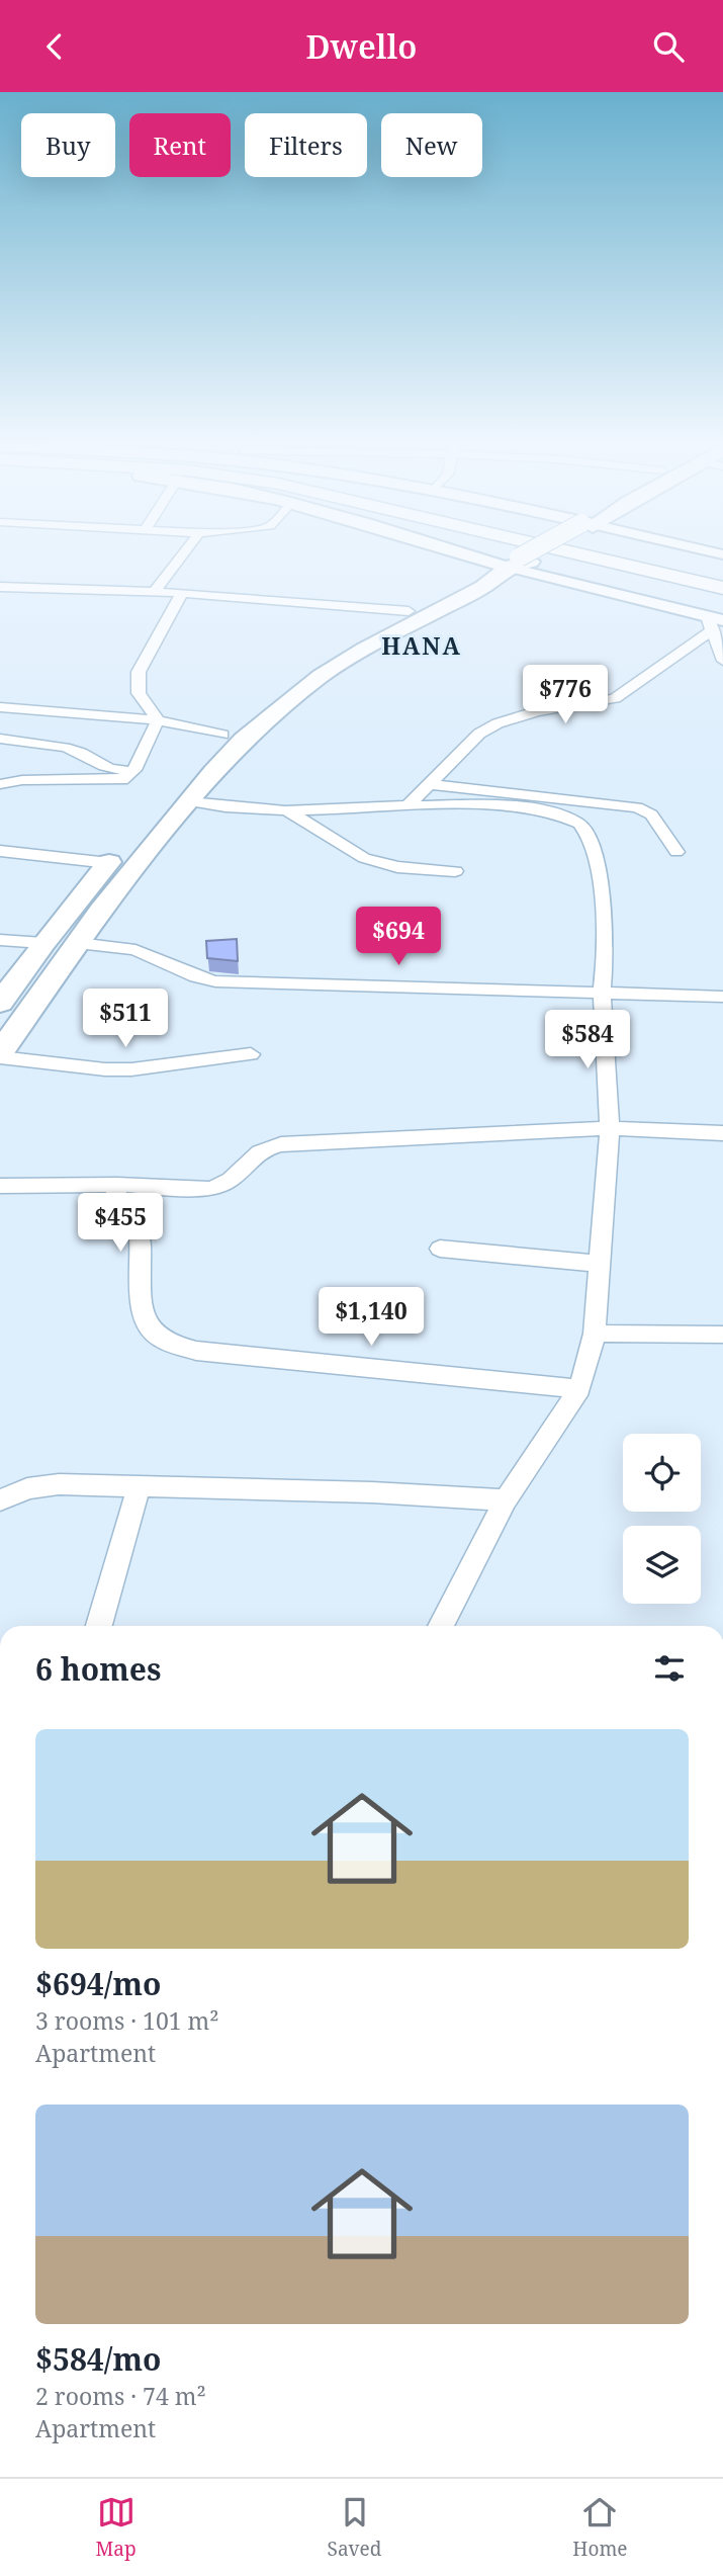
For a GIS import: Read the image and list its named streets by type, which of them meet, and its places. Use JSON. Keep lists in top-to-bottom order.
{
  "districts": ["HANA"],
  "page": {
    "header": "Dwello",
    "chip": [
      "Buy",
      "Rent",
      "Filters",
      "New"
    ],
    "price": [
      "$776",
      "$694",
      "$511",
      "$584",
      "$455",
      "$1,140"
    ],
    "heading": "6 homes",
    "list": [
      {
        "name": "$694/mo",
        "note": "3 rooms · 101 m² · Apartment"
      },
      {
        "name": "$584/mo",
        "note": "2 rooms · 74 m² · Apartment"
      }
    ],
    "tabs": ["Map", "Saved", "Home"]
  }
}
